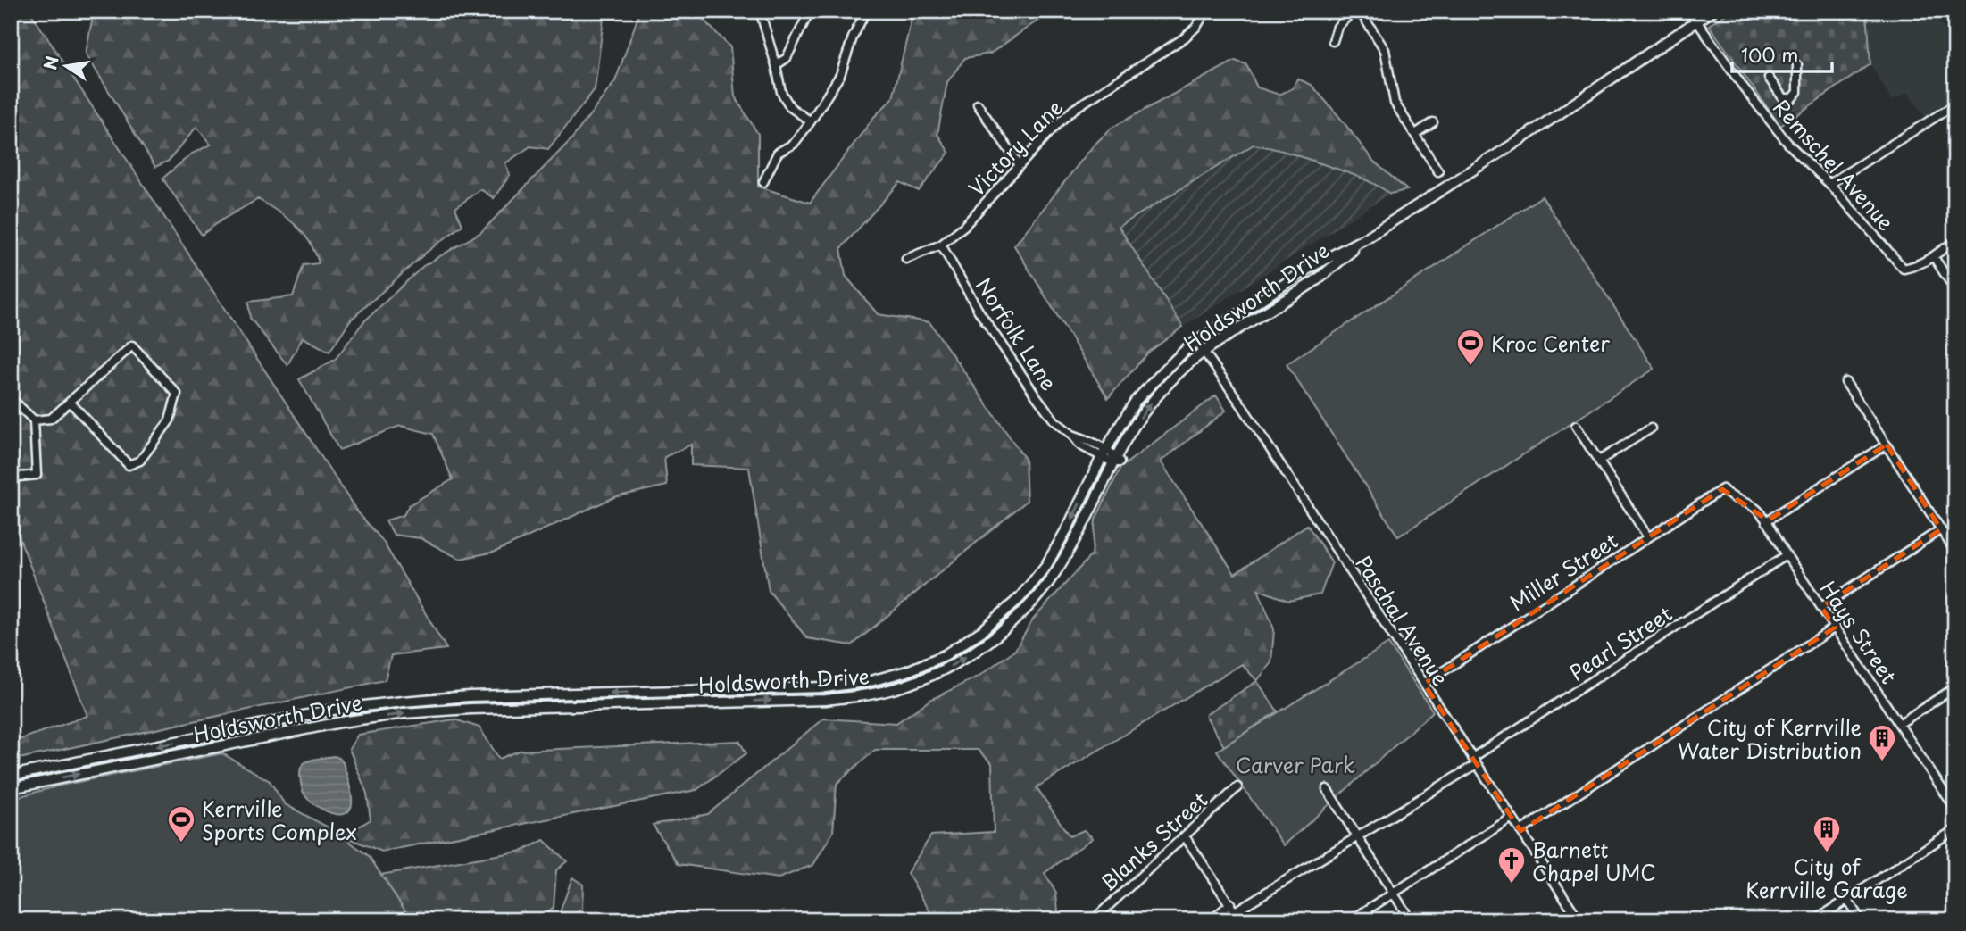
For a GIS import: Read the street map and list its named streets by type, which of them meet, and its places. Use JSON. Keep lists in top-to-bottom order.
{
  "streets": {
    "main road": ["Holdsworth Drive"],
    "street": [
      "Victory Lane",
      "Remschel Avenue",
      "Norfolk Lane",
      "Miller Street",
      "Paschal Avenue",
      "Hays Street",
      "Pearl Street",
      "Blanks Street"
    ]
  },
  "crossings": [
    ["Victory Lane", "Norfolk Lane"],
    ["Remschel Avenue", "Holdsworth Drive"],
    ["Holdsworth Drive", "Norfolk Lane"],
    ["Holdsworth Drive", "Paschal Avenue"],
    ["Miller Street", "Paschal Avenue"],
    ["Miller Street", "Hays Street"],
    ["Paschal Avenue", "Pearl Street"],
    ["Hays Street", "Pearl Street"]
  ],
  "parks": ["Carver Park"],
  "places": {
    "sports": ["Kroc Center", "Kerrville Sports Complex"],
    "building": ["City of Kerrville Water Distribution", "City of Kerrville Garage"],
    "church": ["Barnett Chapel UMC"]
  },
  "scale_bar": "100 m",
  "north": "left"
}
